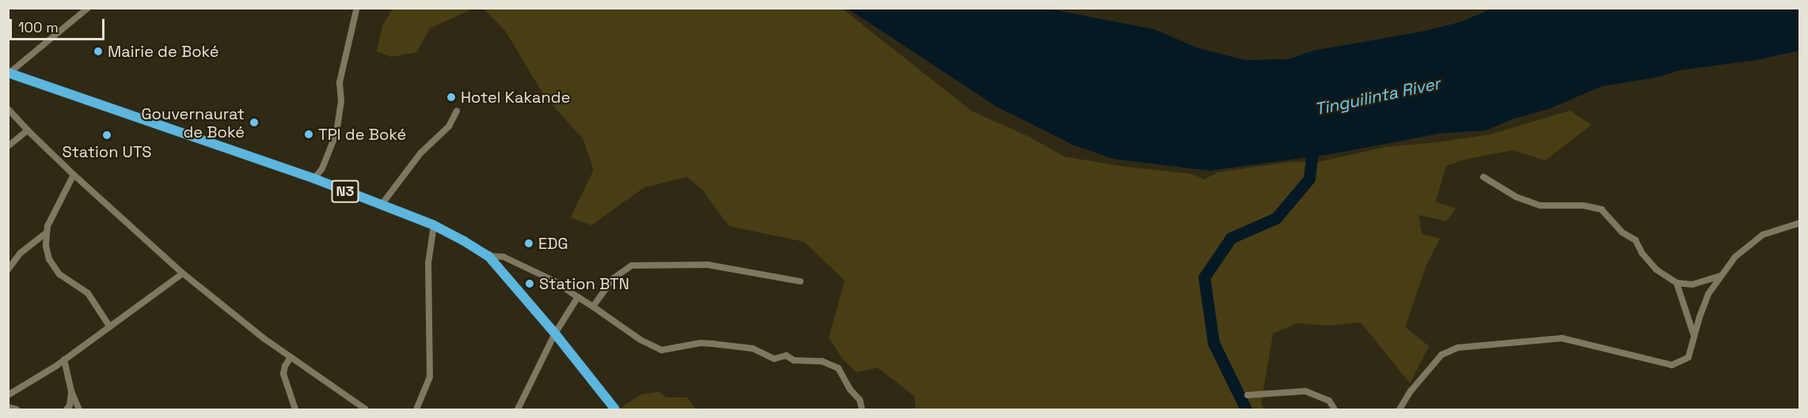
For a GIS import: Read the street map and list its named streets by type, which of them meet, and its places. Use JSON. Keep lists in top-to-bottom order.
{
  "streets": {
    "highway": ["N3"]
  },
  "water": ["Tinguilinta River"],
  "places": [
    "Mairie de Boké",
    "Hotel Kakande",
    "Gouvernaurat de Boké",
    "TPI de Boké",
    "Station UTS",
    "EDG",
    "Station BTN"
  ],
  "scale_bar": "100 m"
}
